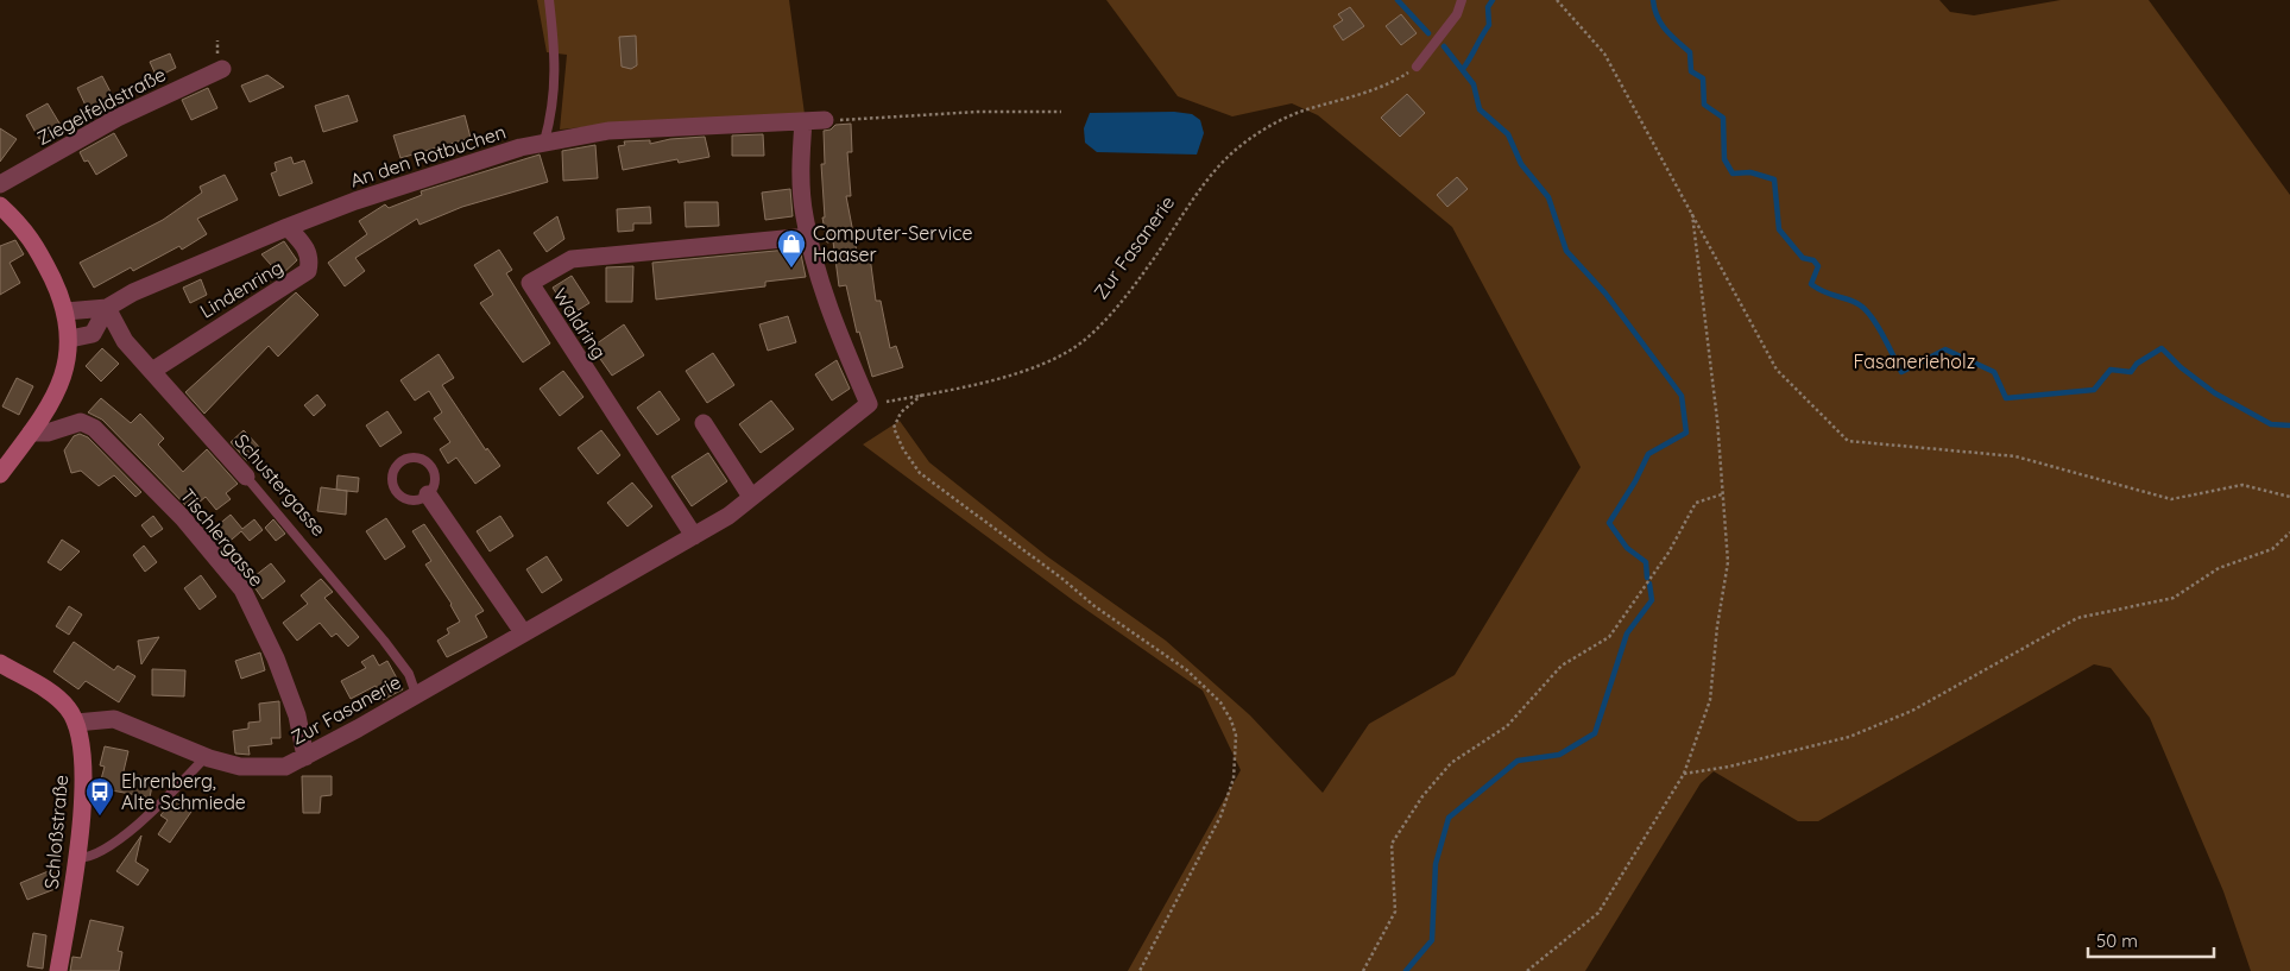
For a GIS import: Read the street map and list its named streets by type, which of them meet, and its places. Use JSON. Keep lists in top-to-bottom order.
{
  "streets": {
    "street": [
      "Ziegelfeldstraße",
      "An den Rotbuchen",
      "Zur Fasanerie",
      "Lindenring",
      "Waldring",
      "Schustergasse",
      "Tischlergasse",
      "Schloßstraße"
    ]
  },
  "crossings": [
    ["An den Rotbuchen", "Lindenring"],
    ["An den Rotbuchen", "Schustergasse"],
    ["Zur Fasanerie", "Waldring"],
    ["Zur Fasanerie", "Schustergasse"],
    ["Zur Fasanerie", "Tischlergasse"],
    ["Zur Fasanerie", "Schloßstraße"],
    ["Lindenring", "Schustergasse"]
  ],
  "parks": ["Fasanerieholz"],
  "places": {
    "shop": ["Computer-Service Haaser"],
    "bus stop": ["Ehrenberg, Alte Schmiede"]
  },
  "scale_bar": "50 m"
}
